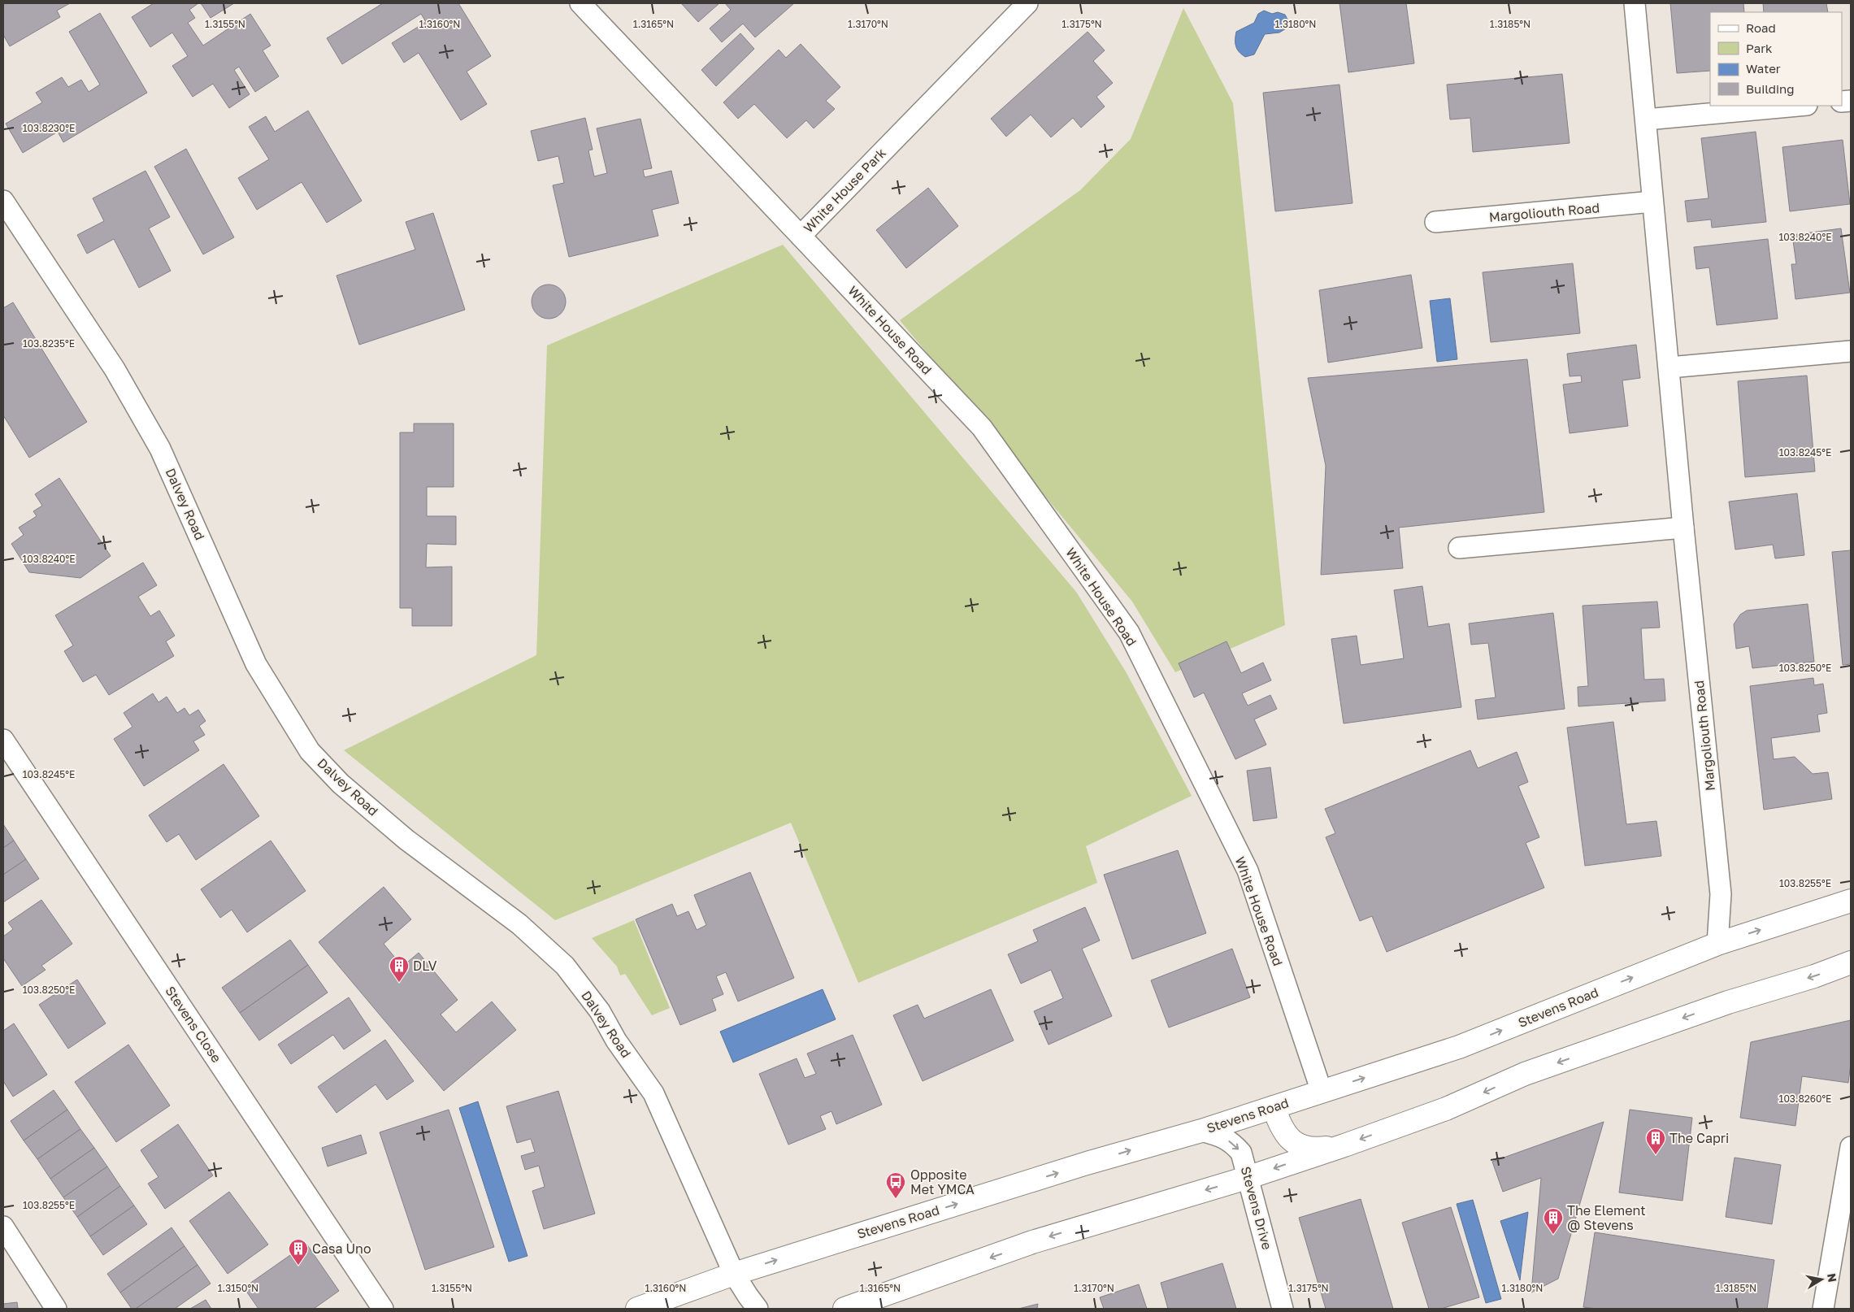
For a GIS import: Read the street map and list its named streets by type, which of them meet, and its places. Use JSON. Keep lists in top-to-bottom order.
{
  "streets": {
    "main road": ["Stevens Road"],
    "street": [
      "White House Park",
      "Margoliouth Road",
      "White House Road",
      "Dalvey Road",
      "Stevens Close",
      "Stevens Drive"
    ]
  },
  "crossings": [
    ["White House Park", "White House Road"],
    ["Margoliouth Road", "Stevens Road"],
    ["White House Road", "Stevens Road"],
    ["Dalvey Road", "Stevens Road"],
    ["Stevens Road", "Stevens Drive"]
  ],
  "places": {
    "building": [
      "DLV",
      "The Capri",
      "The Element @ Stevens",
      "Casa Uno"
    ],
    "bus stop": ["Opposite Met YMCA"]
  },
  "legend": [
    "Road",
    "Park",
    "Water",
    "Building"
  ],
  "north": "right",
  "coordinates": [
    "1.3155°N",
    "1.3160°N",
    "1.3165°N",
    "1.3170°N",
    "1.3180°N",
    "1.3185°N",
    "1.3175°N",
    "103.8230°E",
    "103.8240°E",
    "103.8235°E",
    "103.8245°E",
    "103.8250°E",
    "103.8255°E",
    "103.8260°E",
    "1.3150°N"
  ]
}
